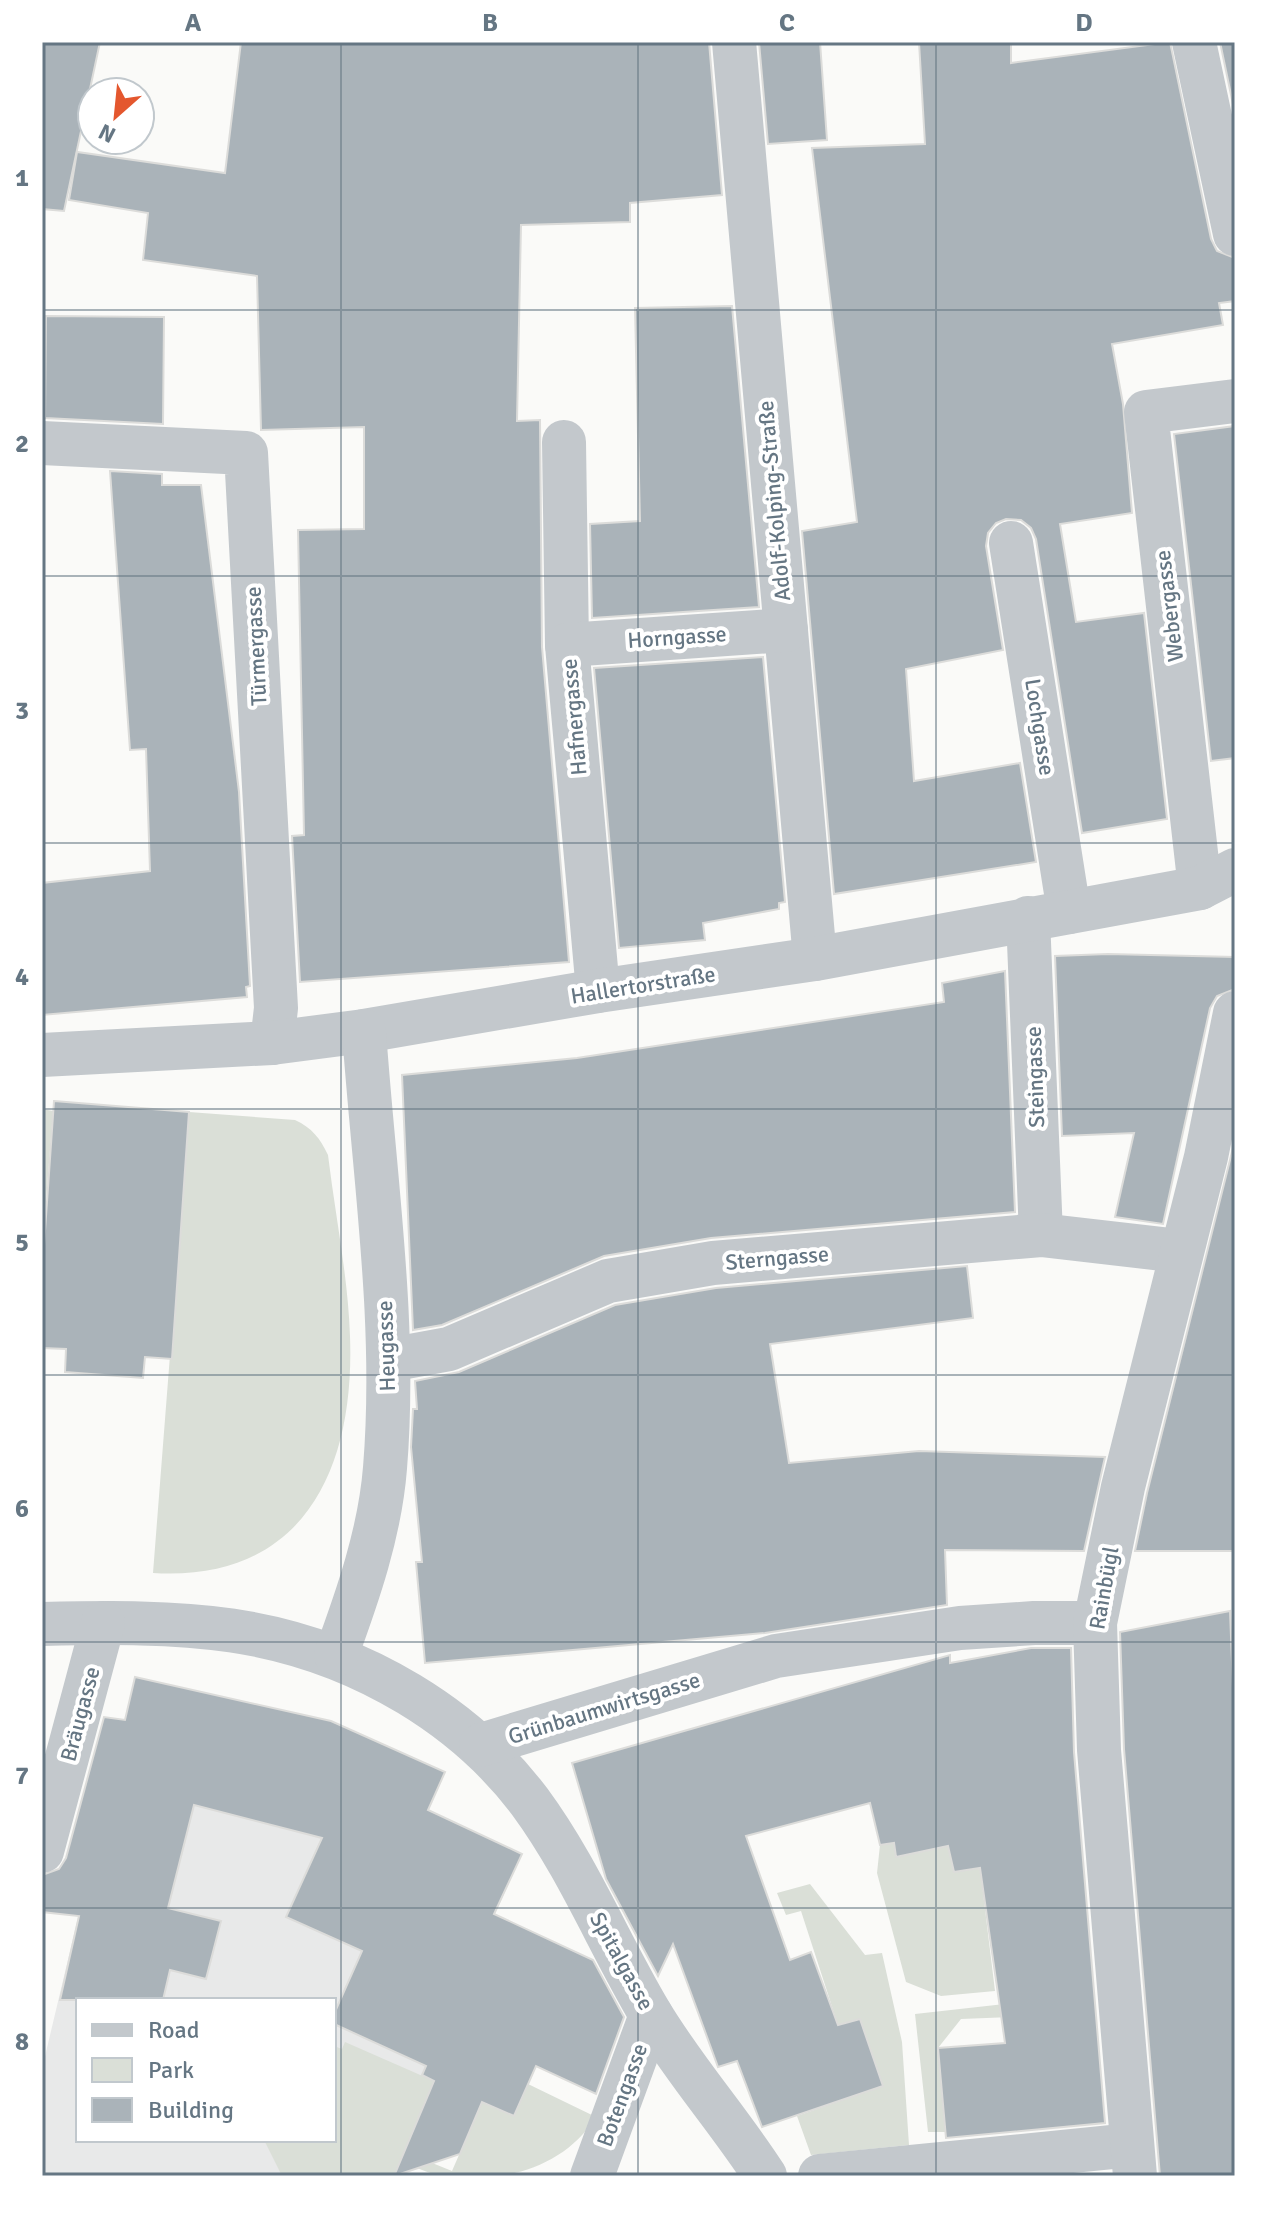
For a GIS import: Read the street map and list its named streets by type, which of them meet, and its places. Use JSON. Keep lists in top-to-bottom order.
{
  "streets": {
    "street": [
      "Adolf-Kolping-Straße",
      "Webergasse",
      "Horngasse",
      "Türmergasse",
      "Hafnergasse",
      "Lochgasse",
      "Hallertorstraße",
      "Steingasse",
      "Sterngasse",
      "Heugasse",
      "Rainbügl",
      "Grünbaumwirtsgasse",
      "Bräugasse",
      "Spitalgasse",
      "Botengasse"
    ]
  },
  "crossings": [
    ["Adolf-Kolping-Straße", "Horngasse"],
    ["Adolf-Kolping-Straße", "Hallertorstraße"],
    ["Webergasse", "Hallertorstraße"],
    ["Horngasse", "Hafnergasse"],
    ["Türmergasse", "Hallertorstraße"],
    ["Hafnergasse", "Hallertorstraße"],
    ["Lochgasse", "Hallertorstraße"],
    ["Lochgasse", "Steingasse"],
    ["Hallertorstraße", "Steingasse"],
    ["Hallertorstraße", "Heugasse"],
    ["Steingasse", "Sterngasse"],
    ["Sterngasse", "Heugasse"],
    ["Sterngasse", "Rainbügl"],
    ["Heugasse", "Grünbaumwirtsgasse"],
    ["Rainbügl", "Grünbaumwirtsgasse"],
    ["Grünbaumwirtsgasse", "Bräugasse"],
    ["Grünbaumwirtsgasse", "Spitalgasse"],
    ["Spitalgasse", "Botengasse"]
  ],
  "legend": ["Road", "Park", "Building"],
  "north": "bottom left",
  "grid": {
    "columns": [
      "A",
      "B",
      "C",
      "D"
    ],
    "rows": [
      "1",
      "2",
      "3",
      "4",
      "5",
      "6",
      "7",
      "8"
    ]
  }
}
